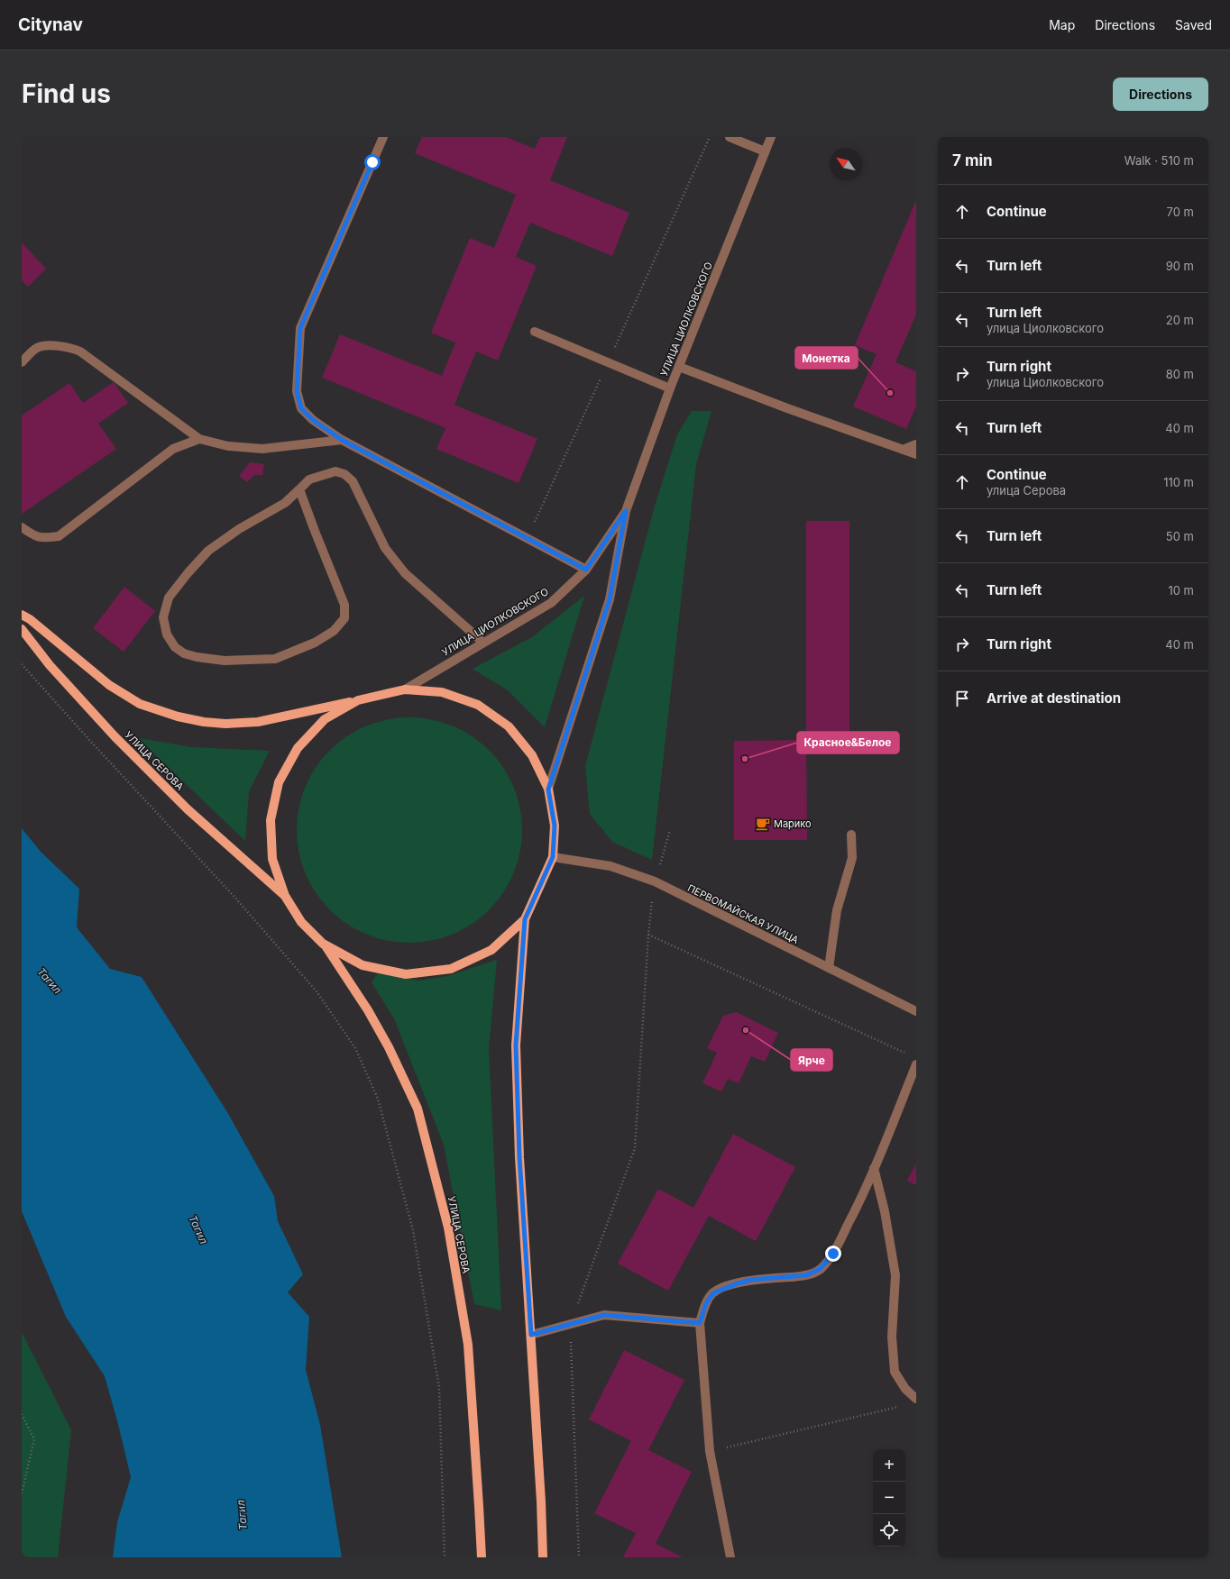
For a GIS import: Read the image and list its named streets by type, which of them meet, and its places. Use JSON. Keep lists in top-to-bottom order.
{
  "streets": {
    "main road": ["УЛИЦА СЕРОВА"],
    "street": ["УЛИЦА ЦИОЛКОВСКОГО", "ПЕРВОМАЙСКАЯ УЛИЦА"]
  },
  "water": ["Тагил"],
  "places": {
    "other": ["Монетка", "Красное&Белое", "Ярче"],
    "cafe": ["Марико"]
  },
  "north": "top left",
  "page": {
    "header": "Citynav",
    "nav": ["Map", "Directions", "Saved"],
    "buttons": "Directions",
    "title": "Find us",
    "heading": ["7 min", "Walk · 510 m"],
    "list": [
      ["Continue", "70 m"],
      ["Turn left", "90 m"],
      ["Turn left", "улица Циолковского", "20 m"],
      ["Turn right", "улица Циолковского", "80 m"],
      ["Turn left", "40 m"],
      ["Continue", "улица Серова", "110 m"],
      ["Turn left", "50 m"],
      ["Turn left", "10 m"],
      ["Turn right", "40 m"],
      "Arrive at destination"
    ],
    "map_buttons": ["+", "−"]
  }
}
